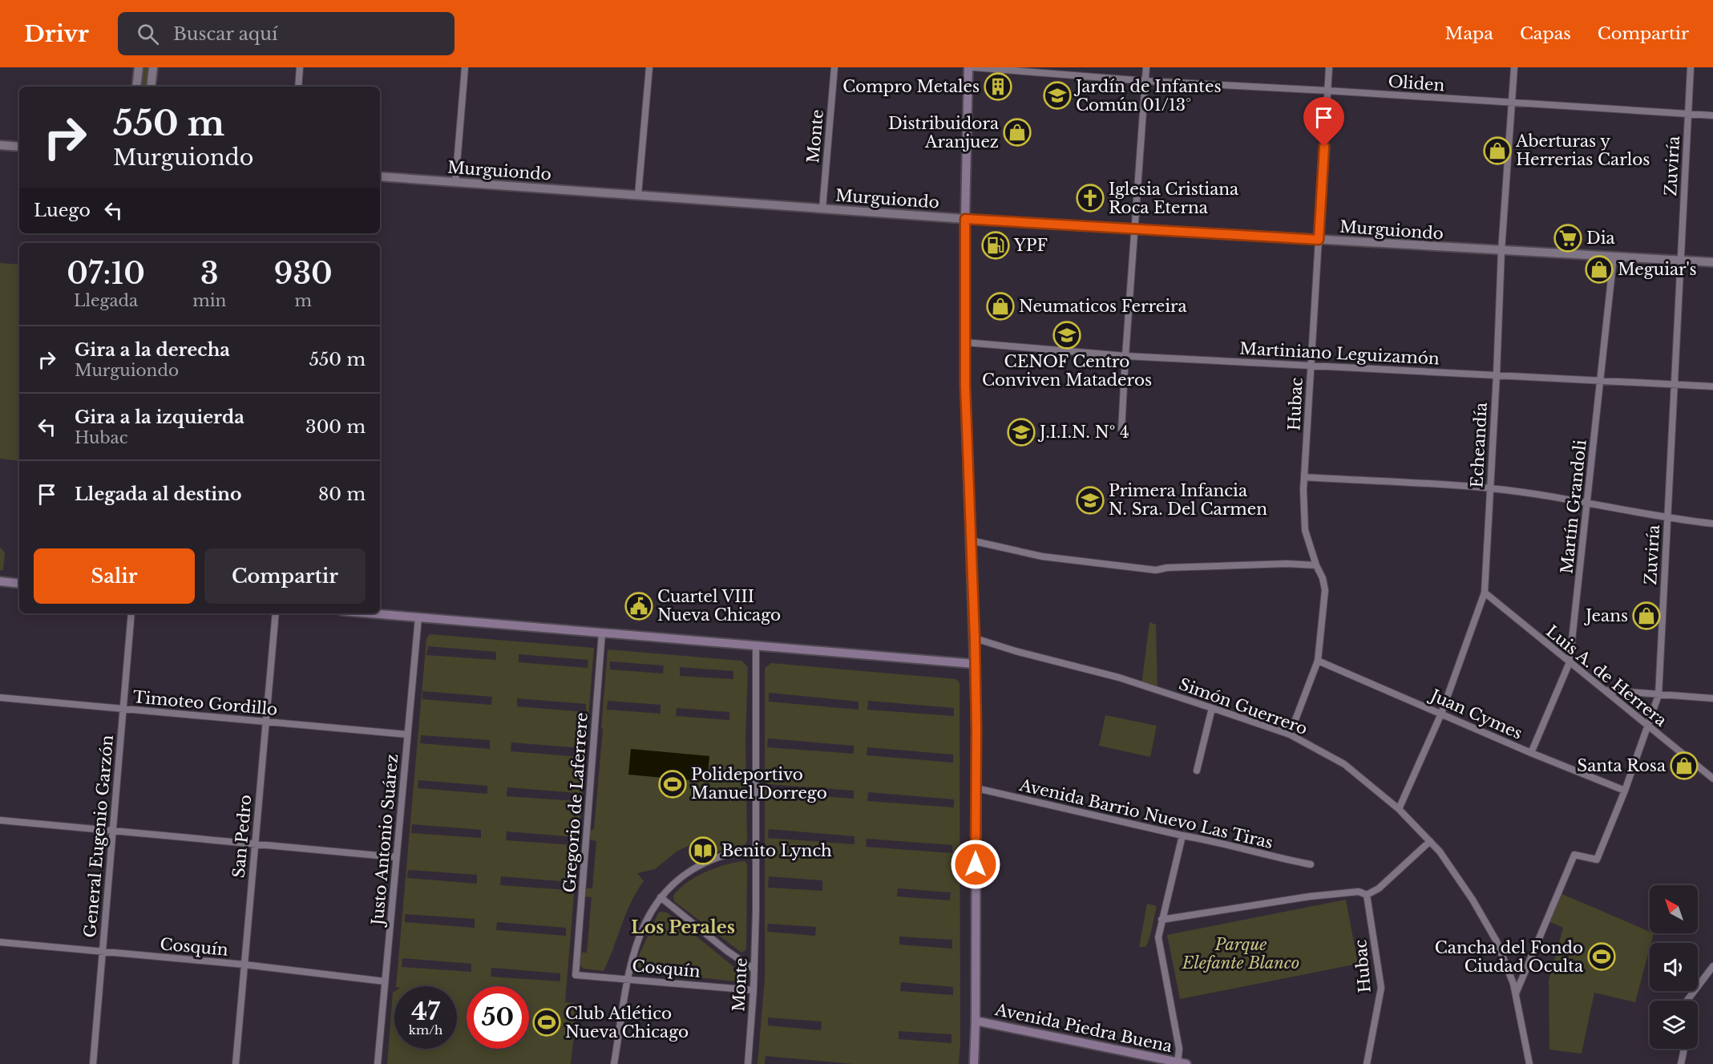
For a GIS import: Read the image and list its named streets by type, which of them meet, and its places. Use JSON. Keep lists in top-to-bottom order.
{
  "streets": {
    "main road": ["Avenida Piedra Buena"],
    "street": [
      "Oliden",
      "Monte",
      "Zuviría",
      "Murguiondo",
      "Martiniano Leguizamón",
      "Hubac",
      "Echeandía",
      "Martín Grandoli",
      "Luis A. de Herrera",
      "Timoteo Gordillo",
      "Simón Guerrero",
      "Juan Cymes",
      "Gregorio de Laferrere",
      "Avenida Barrio Nuevo Las Tiras",
      "General Eugenio Garzón",
      "San Pedro",
      "Justo Antonio Suárez",
      "Cosquín"
    ]
  },
  "crossings": [
    ["Oliden", "Zuviría"],
    ["Oliden", "Hubac"],
    ["Oliden", "Echeandía"],
    ["Monte", "Murguiondo"],
    ["Monte", "Cosquín"],
    ["Zuviría", "Murguiondo"],
    ["Zuviría", "Martiniano Leguizamón"],
    ["Zuviría", "Luis A. de Herrera"],
    ["Zuviría", "Simón Guerrero"],
    ["Zuviría", "Juan Cymes"],
    ["Murguiondo", "Hubac"],
    ["Murguiondo", "Echeandía"],
    ["Murguiondo", "Martín Grandoli"],
    ["Martiniano Leguizamón", "Hubac"],
    ["Martiniano Leguizamón", "Echeandía"],
    ["Martiniano Leguizamón", "Martín Grandoli"],
    ["Hubac", "Simón Guerrero"],
    ["Hubac", "Juan Cymes"],
    ["Echeandía", "Luis A. de Herrera"],
    ["Echeandía", "Simón Guerrero"],
    ["Echeandía", "Juan Cymes"],
    ["Martín Grandoli", "Luis A. de Herrera"],
    ["Martín Grandoli", "Juan Cymes"],
    ["Timoteo Gordillo", "General Eugenio Garzón"],
    ["Timoteo Gordillo", "San Pedro"],
    ["Timoteo Gordillo", "Justo Antonio Suárez"],
    ["Gregorio de Laferrere", "Cosquín"],
    ["General Eugenio Garzón", "Cosquín"],
    ["San Pedro", "Cosquín"],
    ["Justo Antonio Suárez", "Cosquín"]
  ],
  "districts": ["Los Perales"],
  "parks": ["Parque Elefante Blanco"],
  "places": {
    "building": ["Compro Metales"],
    "school or university": [
      "Jardín de Infantes Común 01/13°",
      "CENOF Centro Conviven Mataderos",
      "J.I.I.N. Nº 4",
      "Primera Infancia N. Sra. Del Carmen"
    ],
    "shop": [
      "Distribuidora Aranjuez",
      "Aberturas y Herrerias Carlos",
      "Meguiar's",
      "Neumaticos Ferreira",
      "Jeans",
      "Santa Rosa"
    ],
    "church": ["Iglesia Cristiana Roca Eterna"],
    "supermarket": ["Dia"],
    "fuel station": ["YPF"],
    "public building": ["Cuartel VIII Nueva Chicago"],
    "sports": ["Polideportivo Manuel Dorrego", "Cancha del Fondo Ciudad Oculta", "Club Atlético Nueva Chicago"],
    "library": ["Benito Lynch"]
  },
  "north": "top left",
  "page": {
    "header": "Drivr",
    "search": "Buscar aquí",
    "nav": ["Mapa", "Capas", "Compartir"],
    "turn": ["550 m", "Murguiondo"],
    "then": "Luego",
    "eta": [
      "07:10",
      "Llegada",
      "3",
      "min",
      "930",
      "m"
    ],
    "list": [
      {
        "name": "Gira a la derecha",
        "note": "Murguiondo",
        "value": "550 m"
      },
      {
        "name": "Gira a la izquierda",
        "note": "Hubac",
        "value": "300 m"
      },
      {
        "name": "Llegada al destino",
        "value": "80 m"
      }
    ],
    "buttons": ["Salir", "Compartir"],
    "speed": "47 km/h",
    "limit": "50"
  }
}
